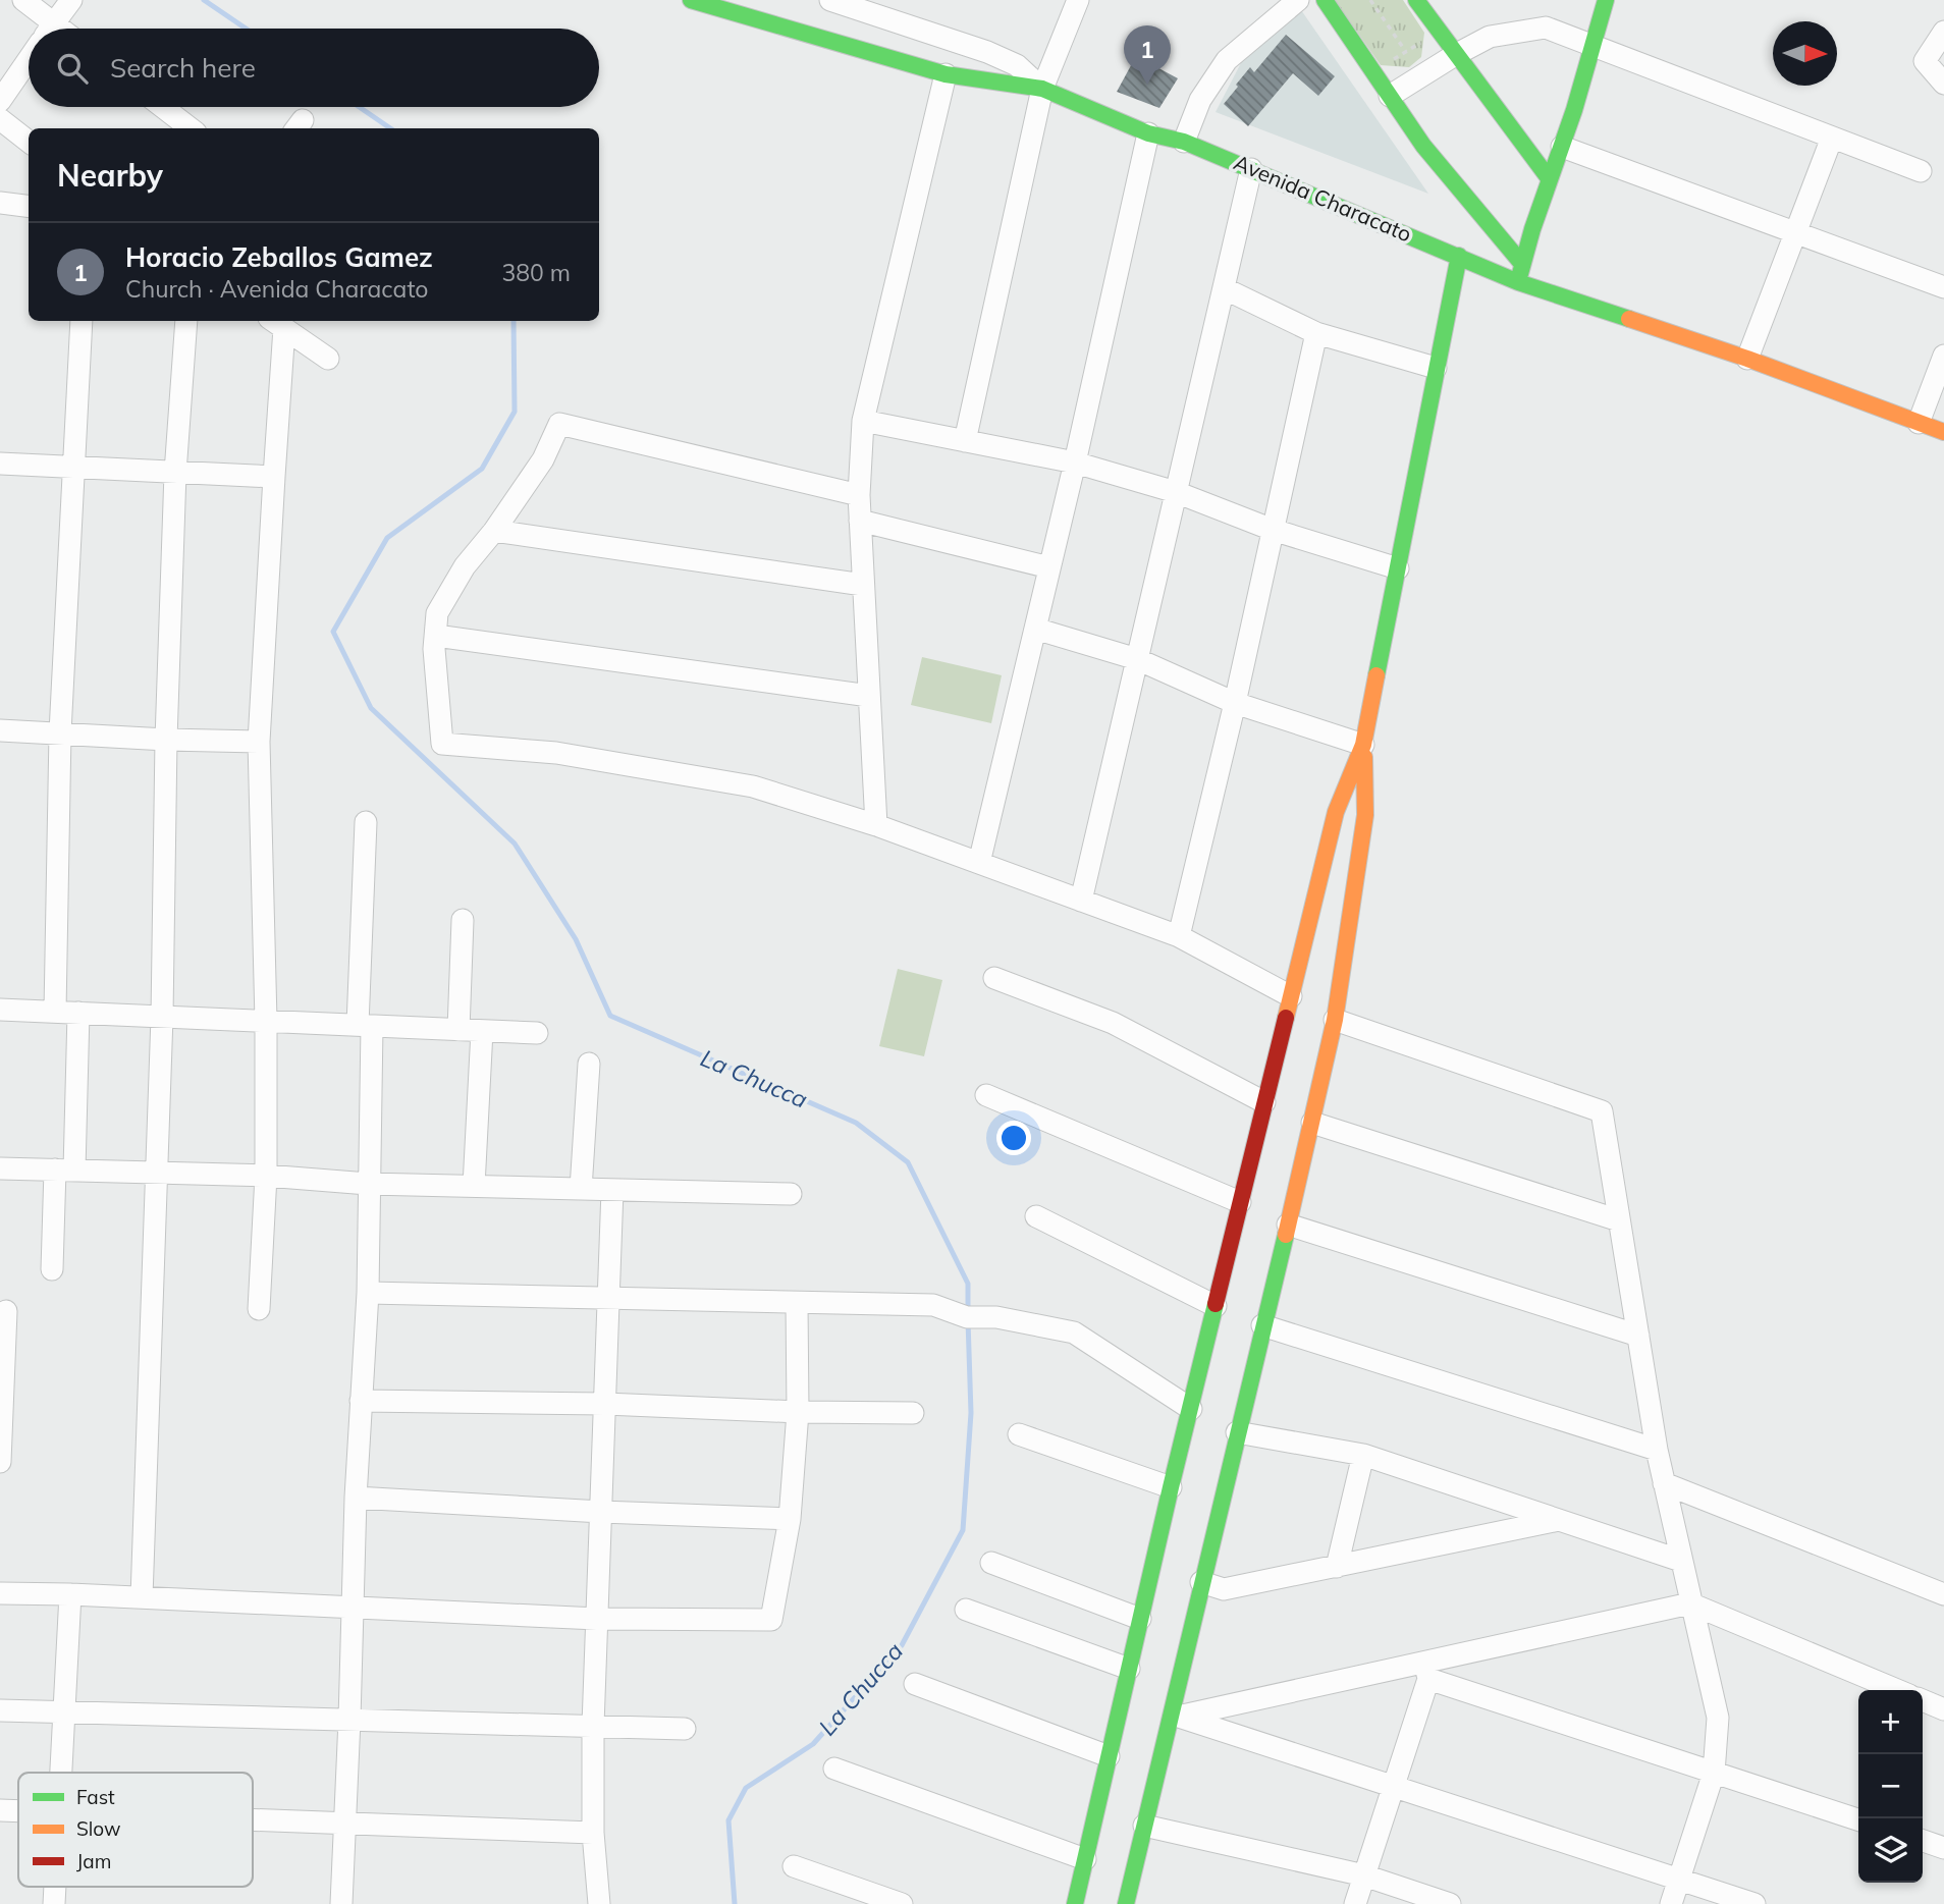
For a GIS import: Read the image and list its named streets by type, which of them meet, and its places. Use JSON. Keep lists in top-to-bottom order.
{
  "streets": {
    "street": ["Avenida Characato"]
  },
  "water": ["La Chucca"],
  "legend": ["Fast", "Slow", "Jam"],
  "north": "right",
  "page": {
    "pins": "1",
    "search": "Search here",
    "heading": "Nearby",
    "list": [
      {
        "mark": "1",
        "name": "Horacio Zeballos Gamez",
        "note": "Church · Avenida Characato",
        "value": "380 m"
      }
    ],
    "map_buttons": ["+", "−"]
  }
}
